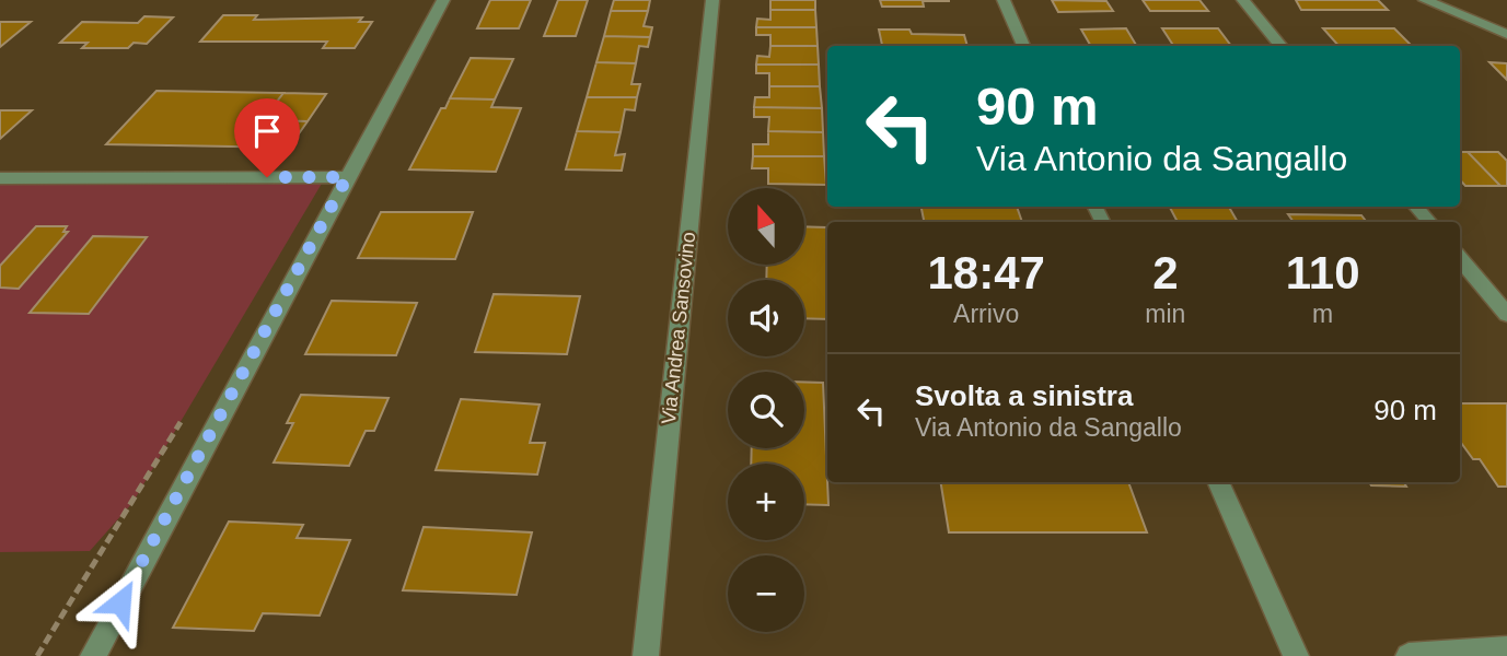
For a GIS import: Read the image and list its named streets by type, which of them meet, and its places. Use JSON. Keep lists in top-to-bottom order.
{
  "streets": {
    "street": ["Via Andrea Sansovino"]
  },
  "north": "top",
  "page": {
    "turn": ["90 m", "Via Antonio da Sangallo"],
    "map_buttons": ["+", "−"],
    "eta": [
      "18:47",
      "Arrivo",
      "2",
      "min",
      "110",
      "m"
    ],
    "list": [
      {
        "name": "Svolta a sinistra",
        "note": "Via Antonio da Sangallo",
        "value": "90 m"
      }
    ]
  }
}
